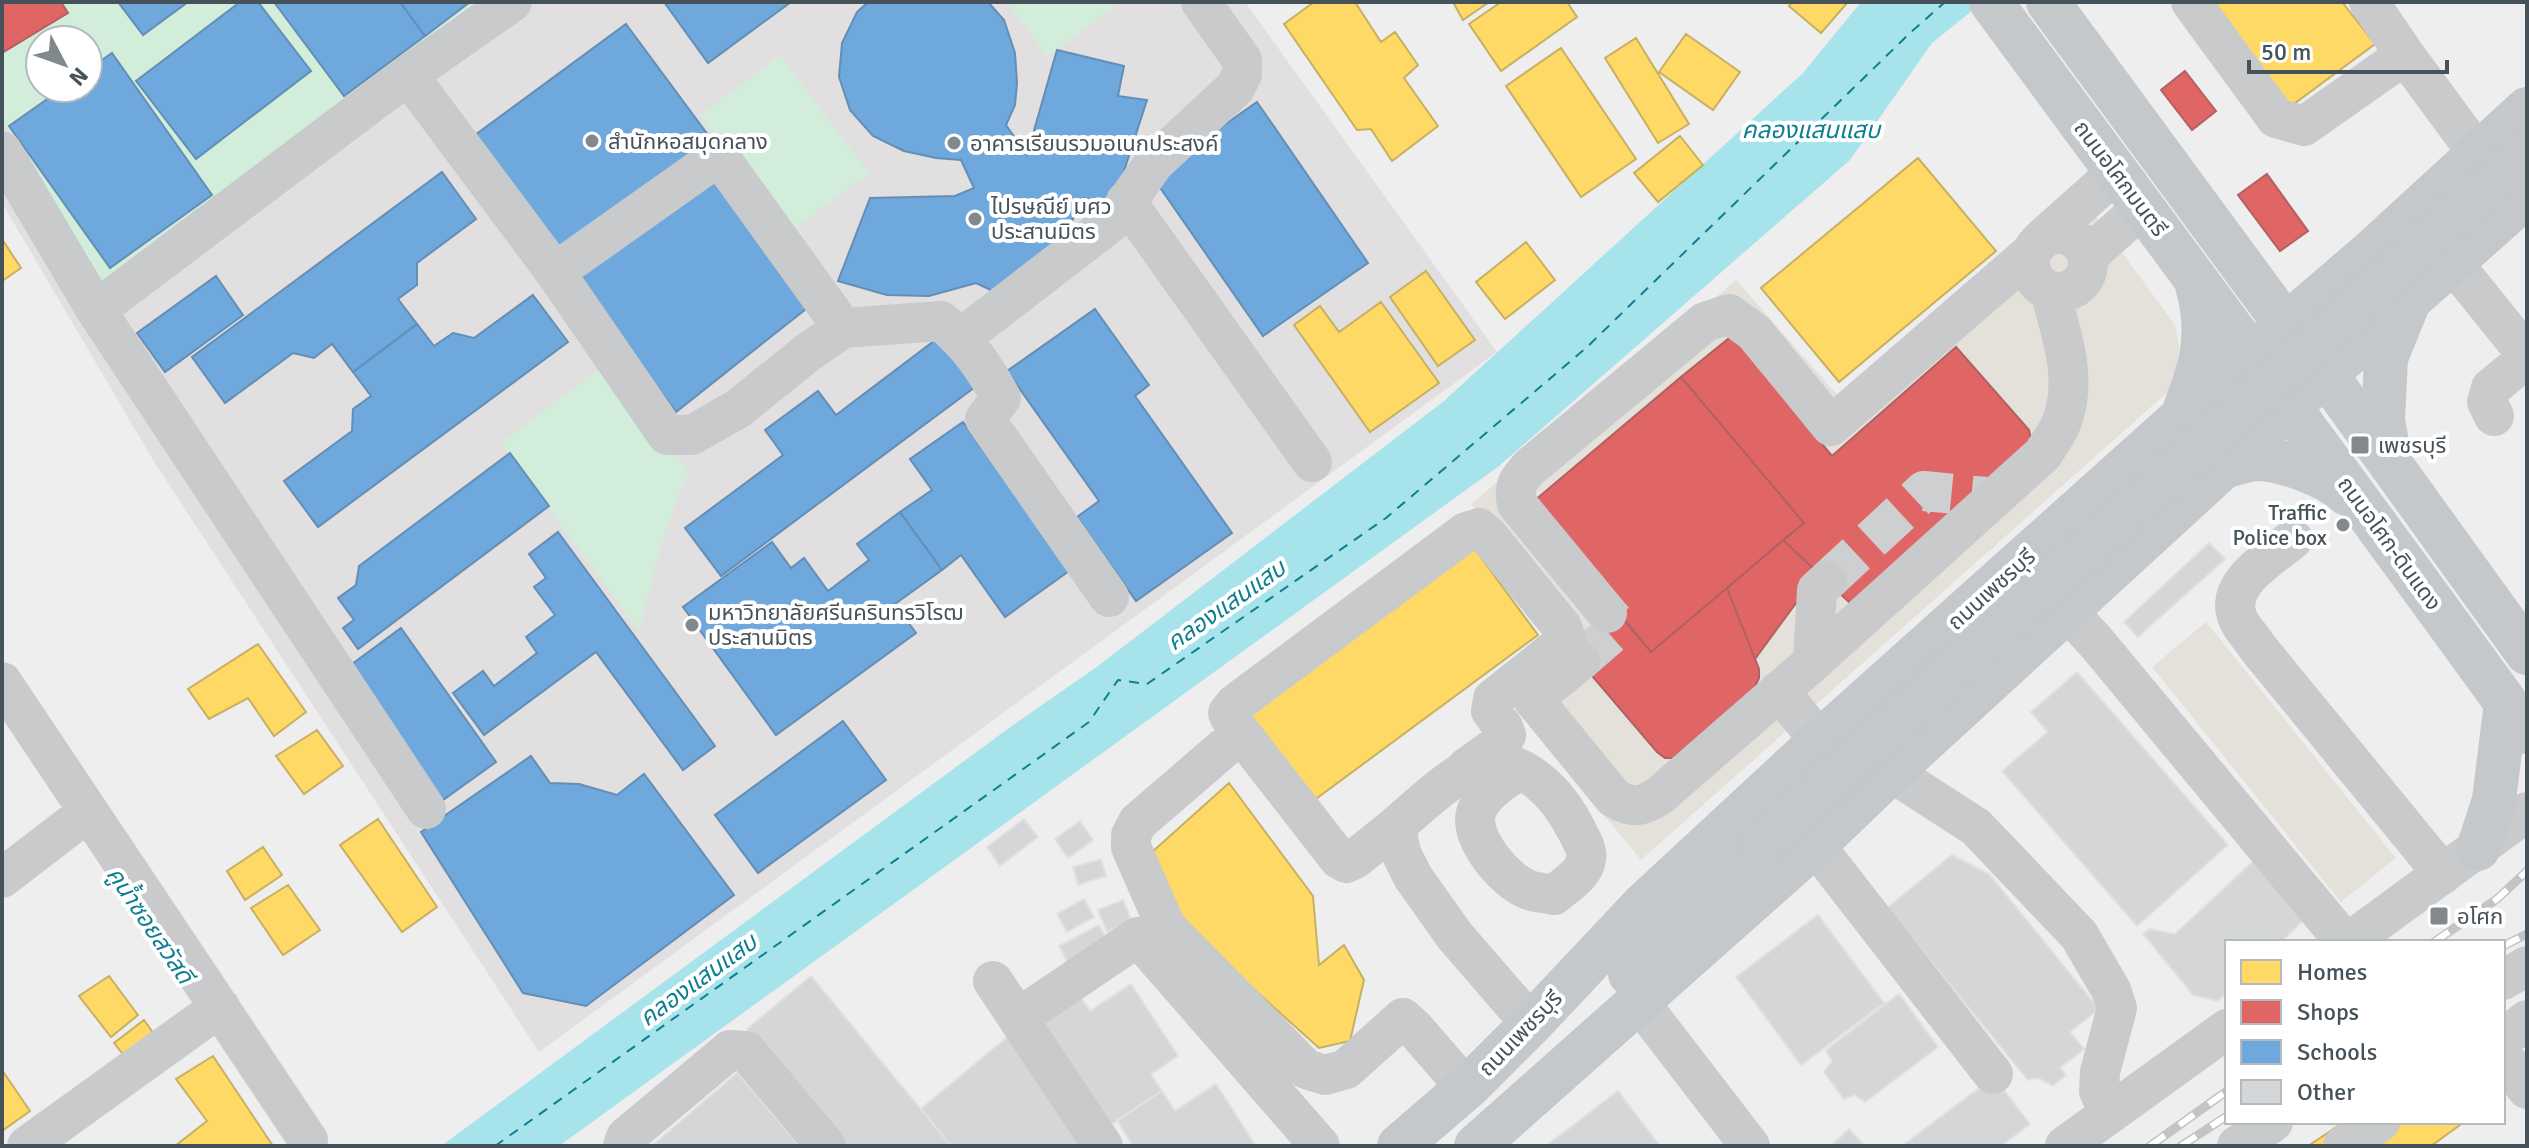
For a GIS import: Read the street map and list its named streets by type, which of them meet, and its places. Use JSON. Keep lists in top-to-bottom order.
{
  "streets": {
    "main road": ["ถนนอโศกมนตรี", "ถนนอโศก-ดินแดง", "ถนนเพชรบุรี"]
  },
  "crossings": [
    ["ถนนอโศกมนตรี", "ถนนอโศก-ดินแดง"],
    ["ถนนอโศกมนตรี", "ถนนเพชรบุรี"],
    ["ถนนอโศก-ดินแดง", "ถนนเพชรบุรี"]
  ],
  "water": ["คลองแสนแสบ", "คูน้ำซอยสวัสดี"],
  "places": {
    "other": [
      "สำนักหอสมุดกลาง",
      "อาคารเรียนรวมอเนกประสงค์",
      "ไปรษณีย์ มศว ประสานมิตร",
      "Traffic Police box",
      "มหาวิทยาลัยศรีนครินทรวิโรฒ ประสานมิตร"
    ],
    "transit": ["เพชรบุรี", "อโศก"]
  },
  "legend": [
    "Homes",
    "Shops",
    "Schools",
    "Other"
  ],
  "scale_bar": "50 m",
  "north": "bottom right"
}
